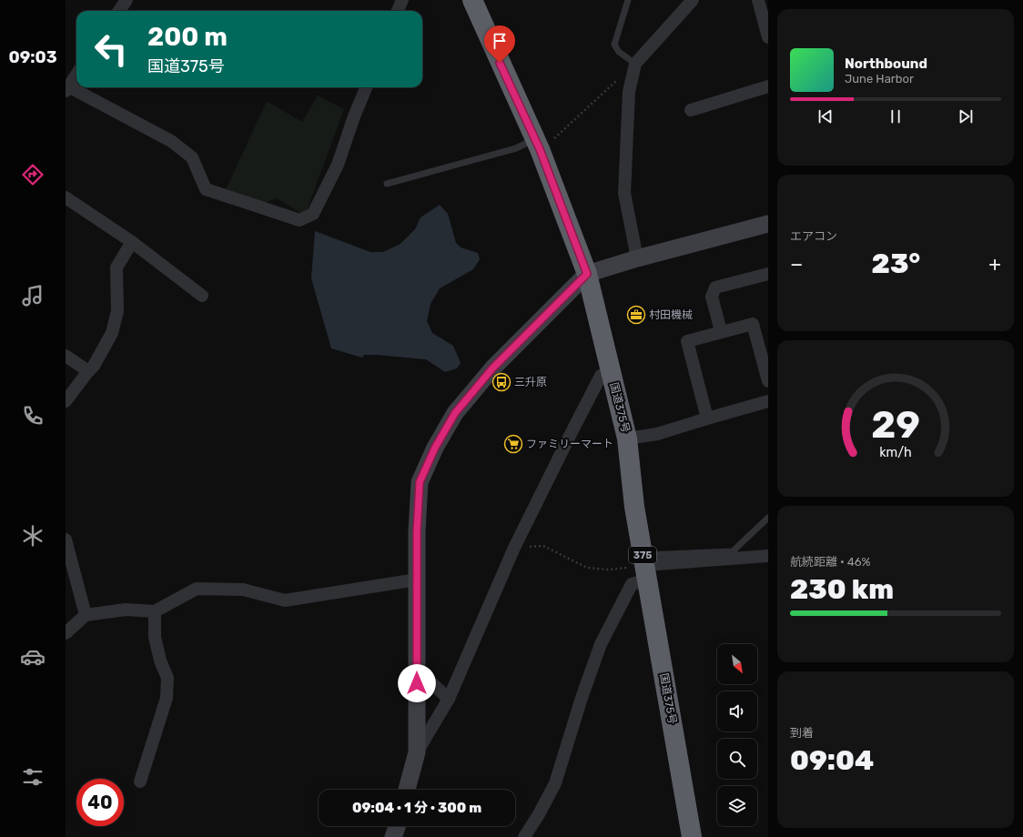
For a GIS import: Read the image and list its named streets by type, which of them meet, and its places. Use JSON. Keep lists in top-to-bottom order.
{
  "streets": {
    "highway": ["国道375号", "375"]
  },
  "places": {
    "office": ["村田機械"],
    "bus stop": ["三升原"],
    "supermarket": ["ファミリーマート"]
  },
  "north": "bottom right",
  "page": {
    "tabs": "09:03",
    "turn": ["200 m", "国道375号"],
    "song": ["Northbound", "June Harbor"],
    "tile": [
      "エアコン",
      ["航続距離 · 46%", "230 km"],
      ["到着", "09:04"]
    ],
    "heat": ["−", "23°", "+"],
    "limit": "40",
    "trip": "09:04 · 1 分 · 300 m",
    "gauge": ["29", "km/h"]
  }
}
